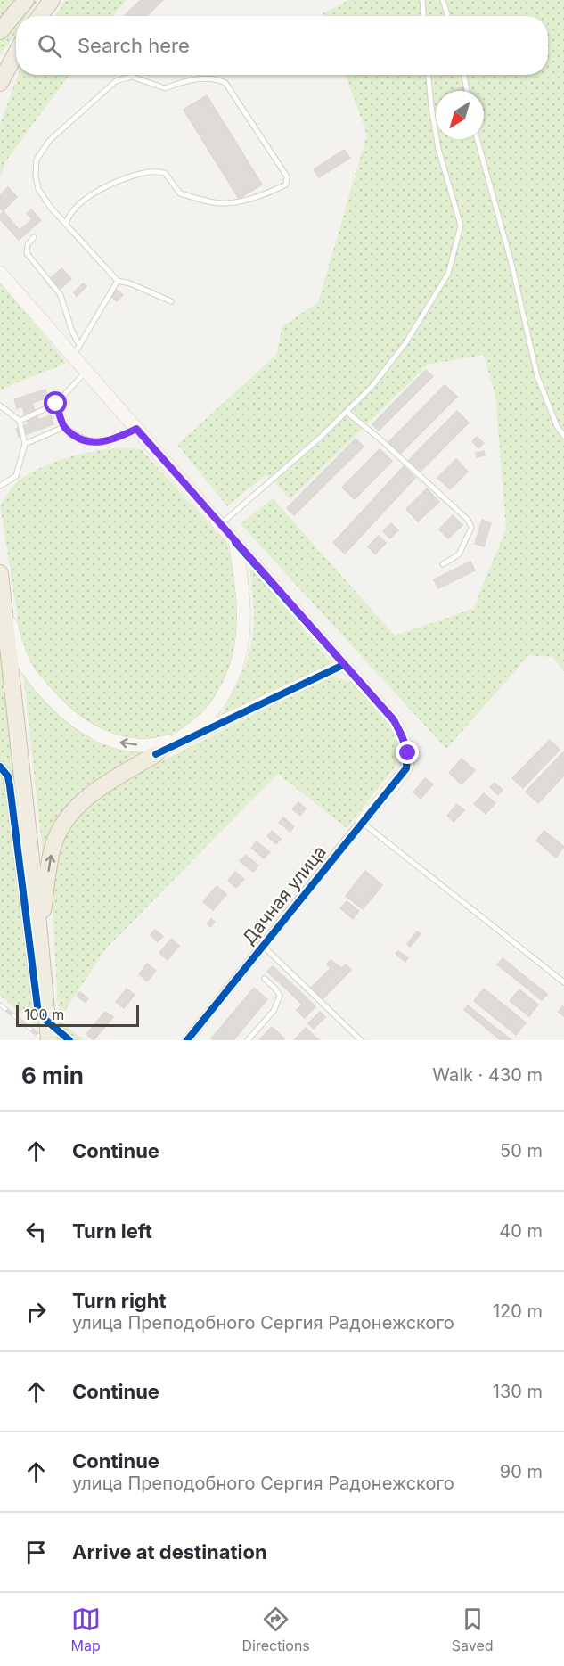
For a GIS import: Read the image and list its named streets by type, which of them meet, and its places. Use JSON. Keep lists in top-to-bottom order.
{
  "streets": {
    "street": ["Дачная улица"]
  },
  "scale_bar": "100 m",
  "north": "bottom left",
  "page": {
    "search": "Search here",
    "scale": "100 m",
    "heading": ["6 min", "Walk · 430 m"],
    "list": [
      ["Continue", "50 m"],
      ["Turn left", "40 m"],
      ["Turn right", "улица Преподобного Сергия Радонежского", "120 m"],
      ["Continue", "130 m"],
      ["Continue", "улица Преподобного Сергия Радонежского", "90 m"],
      "Arrive at destination"
    ],
    "nav": ["Map", "Directions", "Saved"]
  }
}
